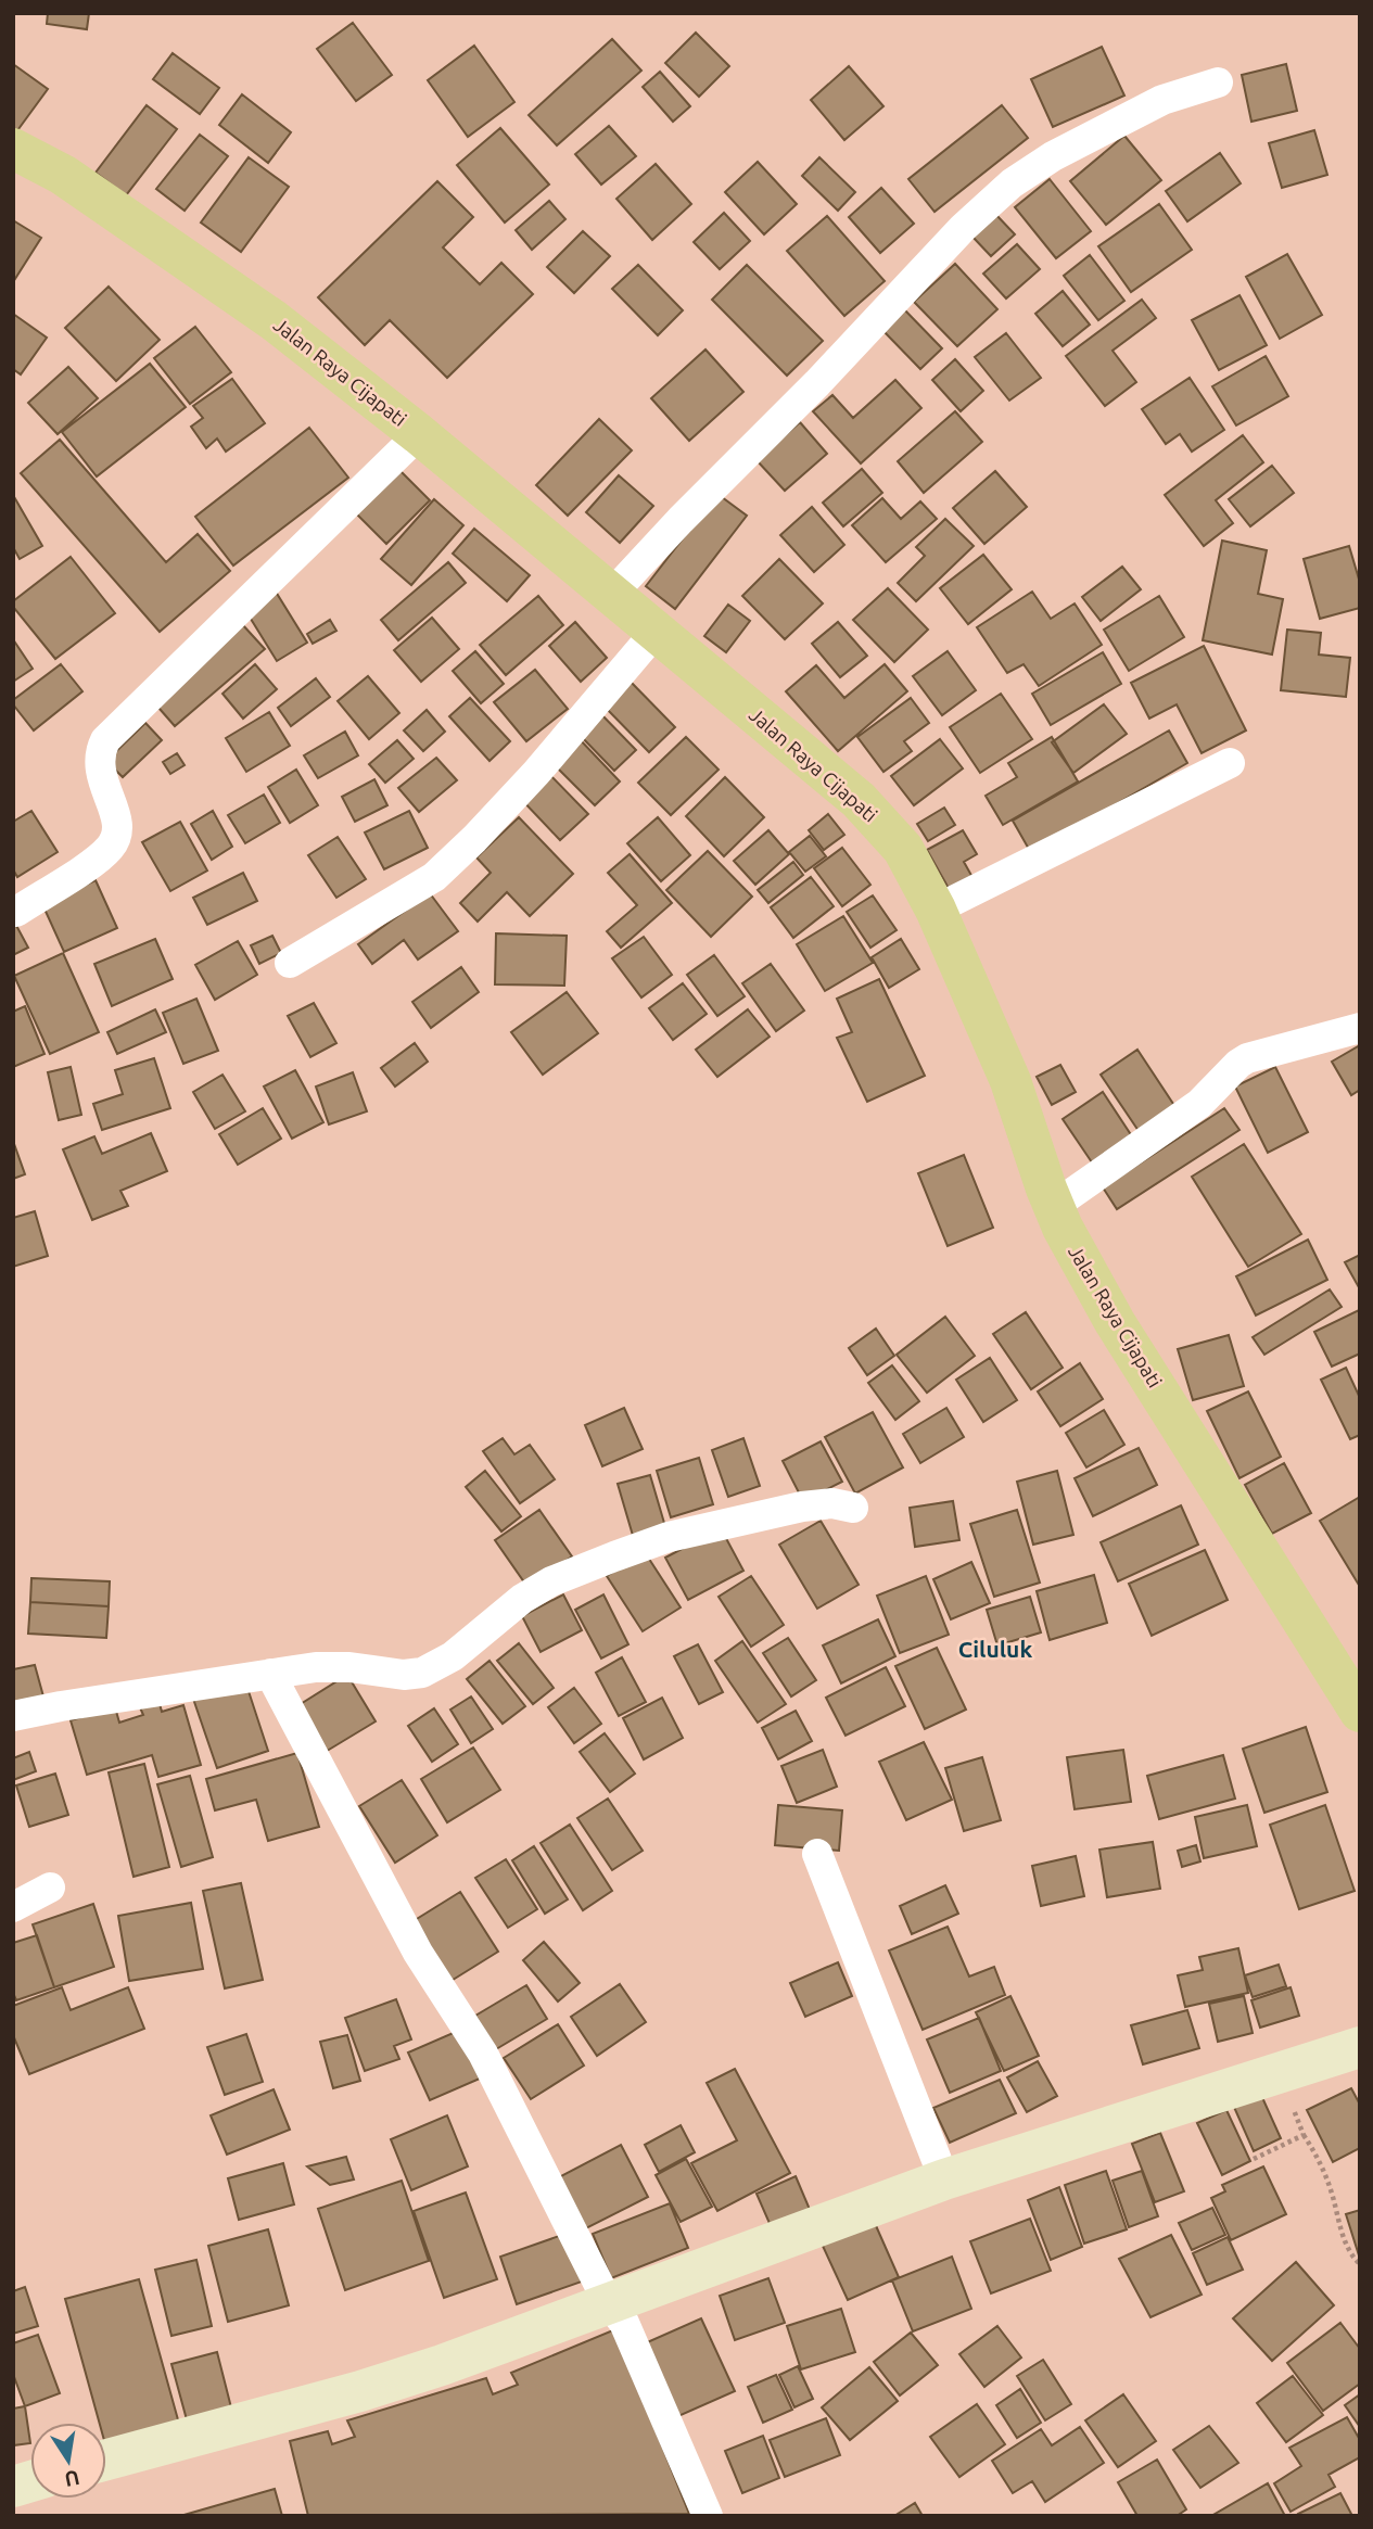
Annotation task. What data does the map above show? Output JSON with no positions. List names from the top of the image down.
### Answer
{
  "streets": {
    "main road": ["Jalan Raya Cijapati"]
  },
  "districts": ["Ciluluk"],
  "north": "bottom"
}
